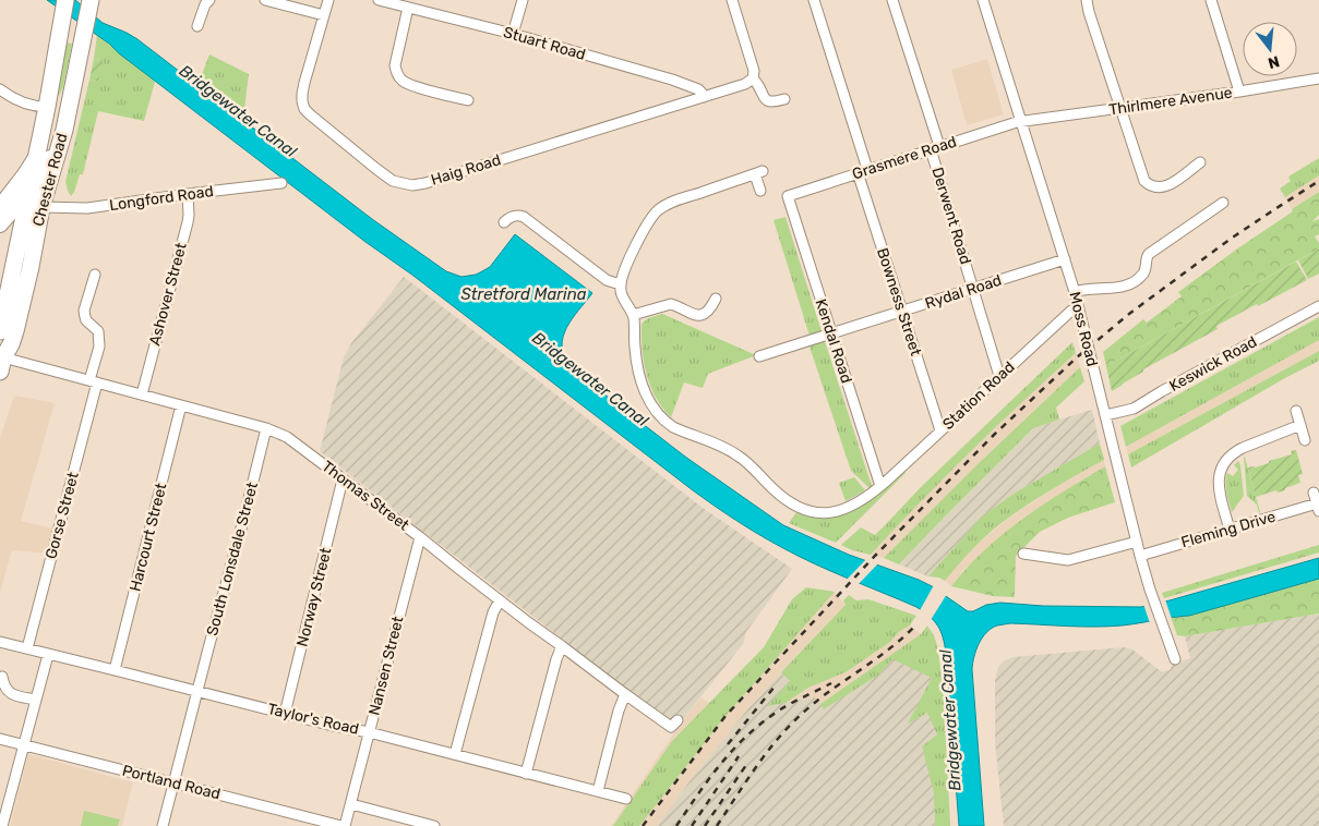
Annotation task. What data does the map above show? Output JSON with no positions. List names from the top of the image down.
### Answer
{
  "streets": {
    "highway": ["Chester Road"],
    "street": [
      "Stuart Road",
      "Thirlmere Avenue",
      "Grasmere Road",
      "Haig Road",
      "Longford Road",
      "Derwent Road",
      "Rydal Road",
      "Ashover Street",
      "Bowness Street",
      "Moss Road",
      "Kendal Road",
      "Keswick Road",
      "Station Road",
      "Thomas Street",
      "Gorse Street",
      "Fleming Drive",
      "Harcourt Street",
      "South Lonsdale Street",
      "Norway Street",
      "Nansen Street",
      "Taylor's Road",
      "Portland Road"
    ]
  },
  "crossings": [
    ["Stuart Road", "Haig Road"],
    ["Thirlmere Avenue", "Grasmere Road"],
    ["Thirlmere Avenue", "Moss Road"],
    ["Grasmere Road", "Derwent Road"],
    ["Grasmere Road", "Bowness Street"],
    ["Grasmere Road", "Moss Road"],
    ["Grasmere Road", "Kendal Road"],
    ["Chester Road", "Longford Road"],
    ["Chester Road", "Thomas Street"],
    ["Longford Road", "Ashover Street"],
    ["Derwent Road", "Rydal Road"],
    ["Derwent Road", "Station Road"],
    ["Rydal Road", "Bowness Street"],
    ["Rydal Road", "Moss Road"],
    ["Rydal Road", "Kendal Road"],
    ["Ashover Street", "Thomas Street"],
    ["Bowness Street", "Station Road"],
    ["Moss Road", "Keswick Road"],
    ["Moss Road", "Station Road"],
    ["Moss Road", "Fleming Drive"],
    ["Kendal Road", "Station Road"],
    ["Thomas Street", "Gorse Street"],
    ["Thomas Street", "Harcourt Street"],
    ["Thomas Street", "South Lonsdale Street"],
    ["Thomas Street", "Norway Street"],
    ["Thomas Street", "Nansen Street"],
    ["Gorse Street", "Taylor's Road"],
    ["Harcourt Street", "Taylor's Road"],
    ["South Lonsdale Street", "Taylor's Road"],
    ["South Lonsdale Street", "Portland Road"],
    ["Norway Street", "Taylor's Road"],
    ["Nansen Street", "Taylor's Road"],
    ["Nansen Street", "Portland Road"]
  ],
  "water": ["Bridgewater Canal", "Stretford Marina"],
  "north": "bottom"
}
